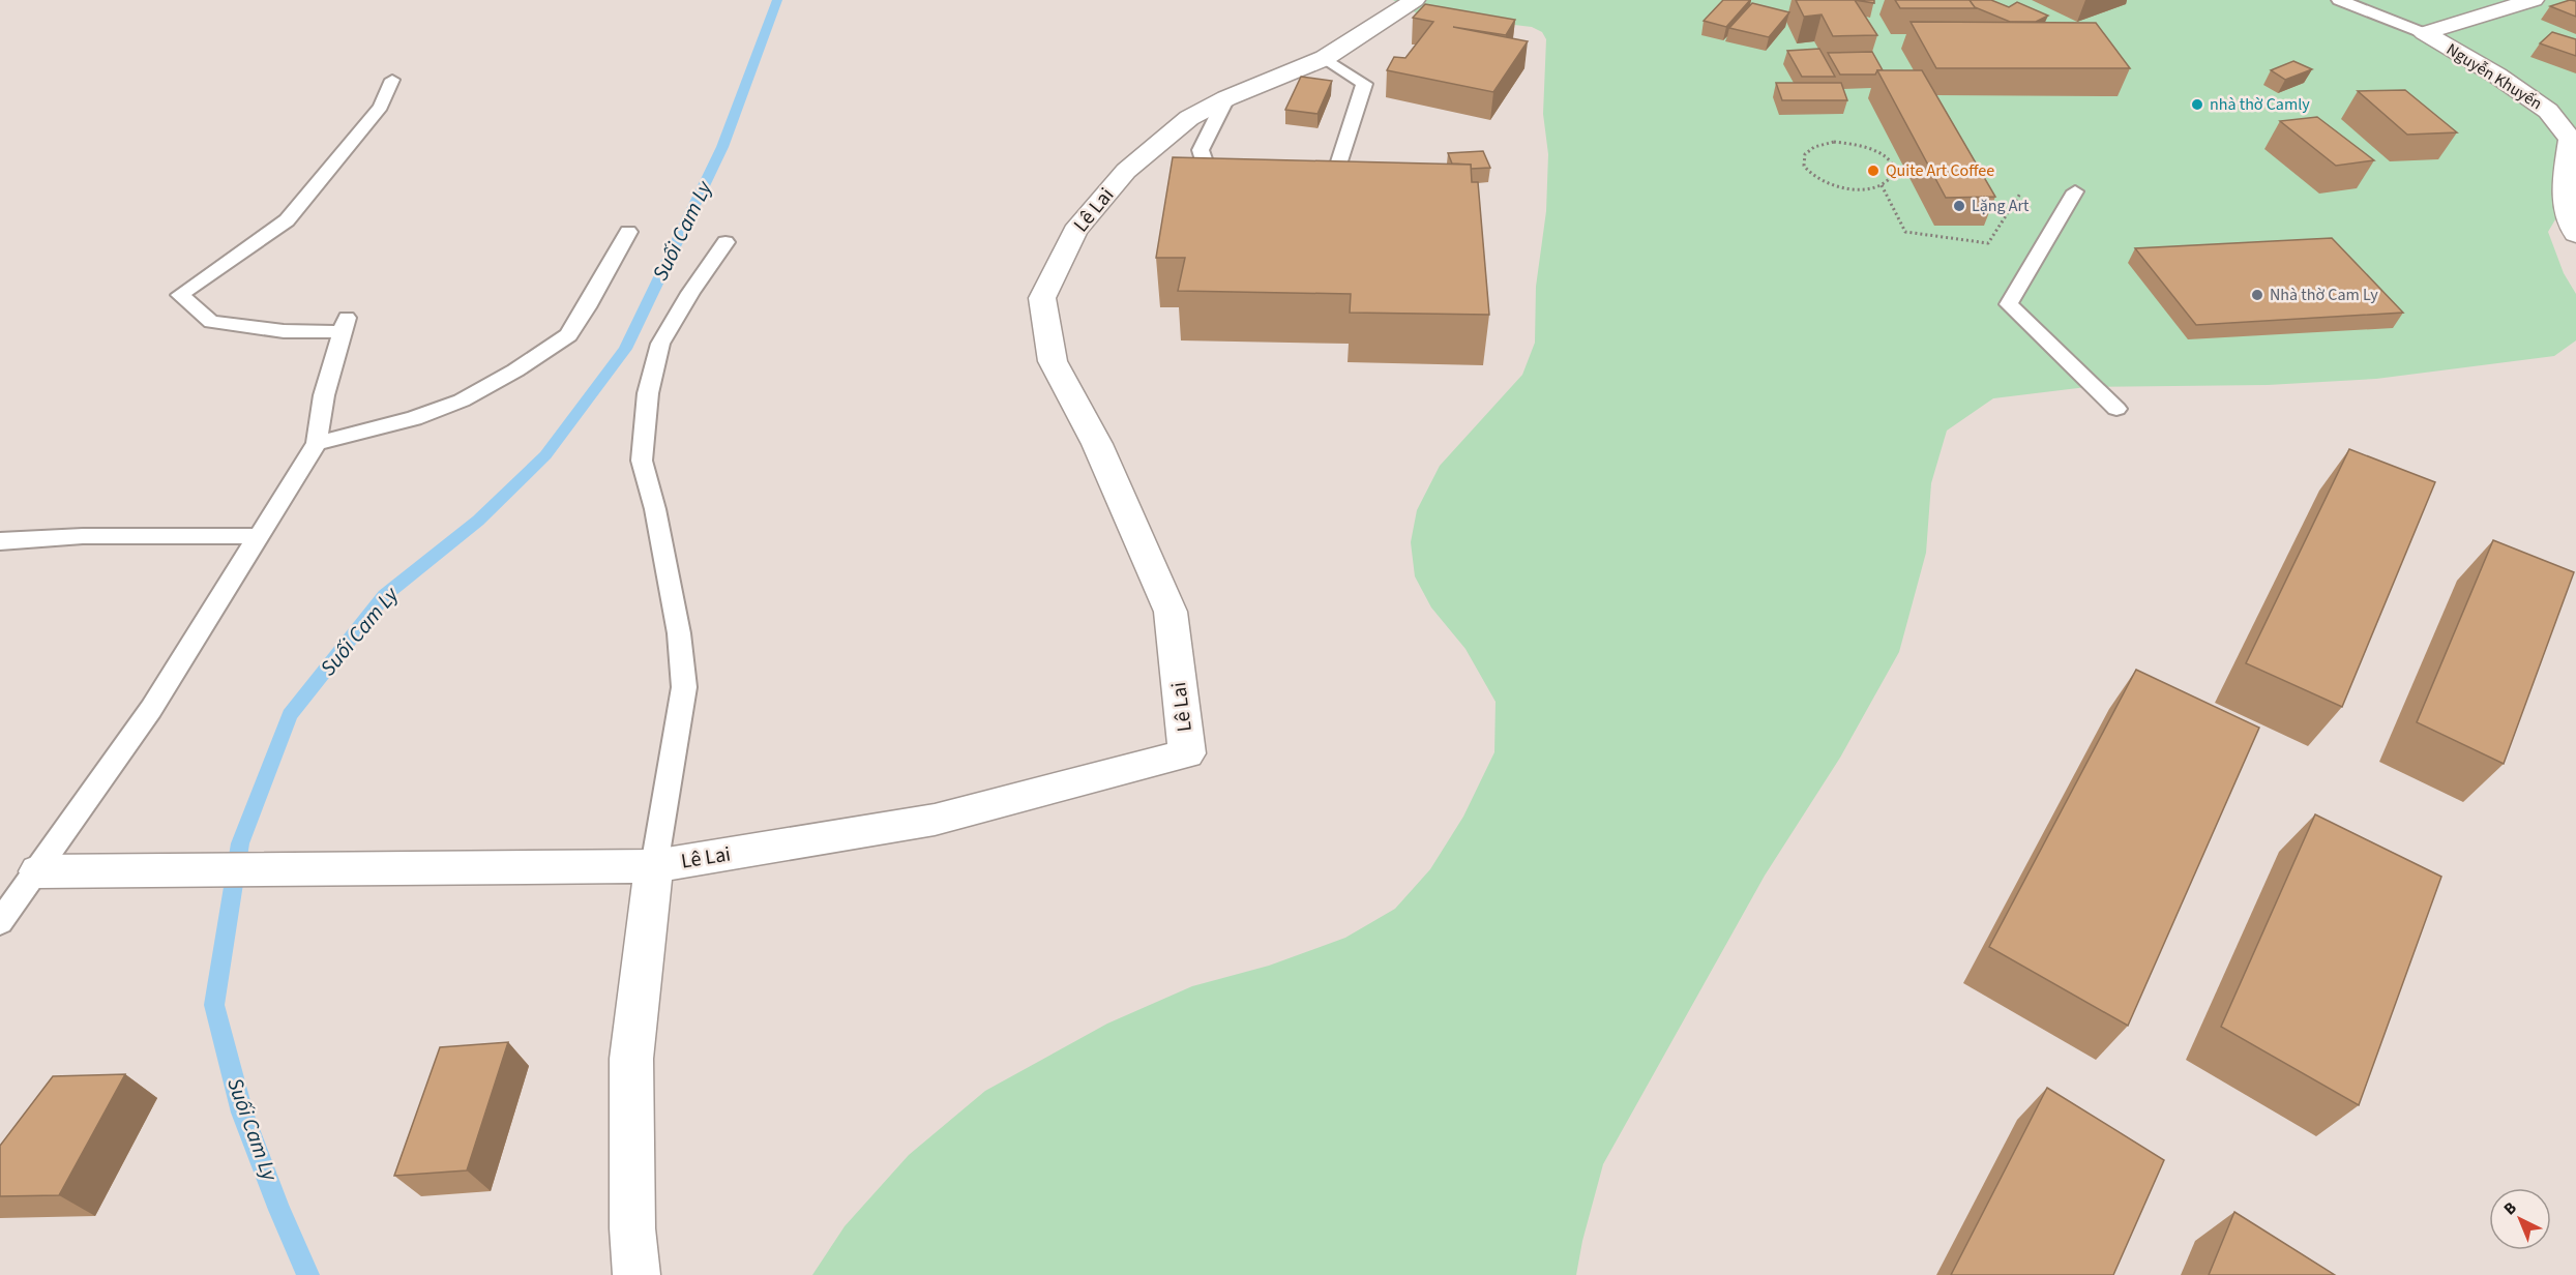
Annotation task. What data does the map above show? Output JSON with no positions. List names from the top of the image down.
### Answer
{
  "streets": {
    "street": ["Nguyễn Khuyến", "Lê Lai"]
  },
  "water": ["Suối Cam Ly"],
  "places": [
    "nhà thờ Camly",
    "Quite Art Coffee",
    "Lặng Art",
    "Nhà thờ Cam Ly"
  ],
  "north": "top left"
}
